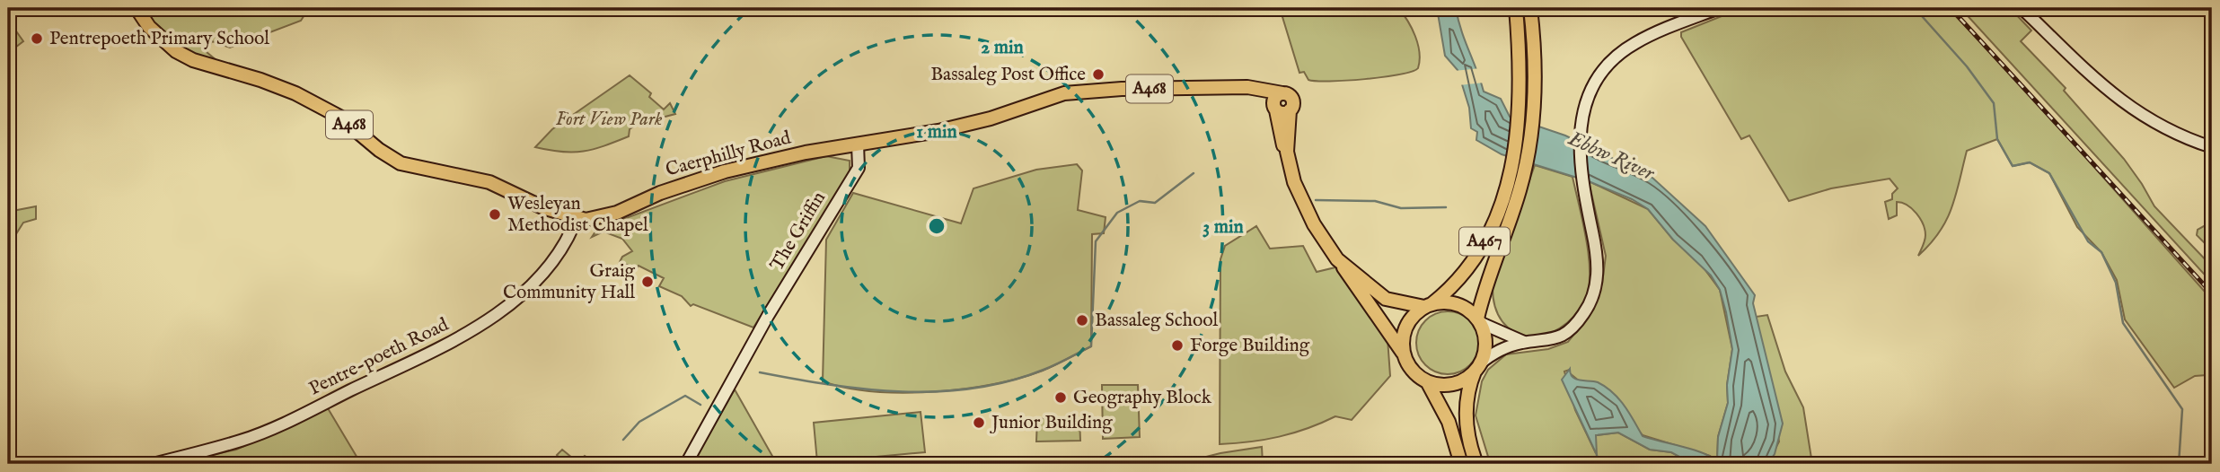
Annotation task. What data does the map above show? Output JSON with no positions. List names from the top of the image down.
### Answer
{
  "streets": {
    "main road": ["A468", "Caerphilly Road", "A467"],
    "street": ["The Griffin", "Pentre-poeth Road"]
  },
  "crossings": [
    ["Caerphilly Road", "The Griffin"],
    ["Caerphilly Road", "Pentre-poeth Road"]
  ],
  "water": ["Ebbw River"],
  "parks": ["Fort View Park"],
  "places": [
    "Pentrepoeth Primary School",
    "Bassaleg Post Office",
    "Wesleyan Methodist Chapel",
    "Graig Community Hall",
    "Bassaleg School",
    "Forge Building",
    "Geography Block",
    "Junior Building"
  ],
  "rings": ["2 min", "1 min", "3 min"]
}
